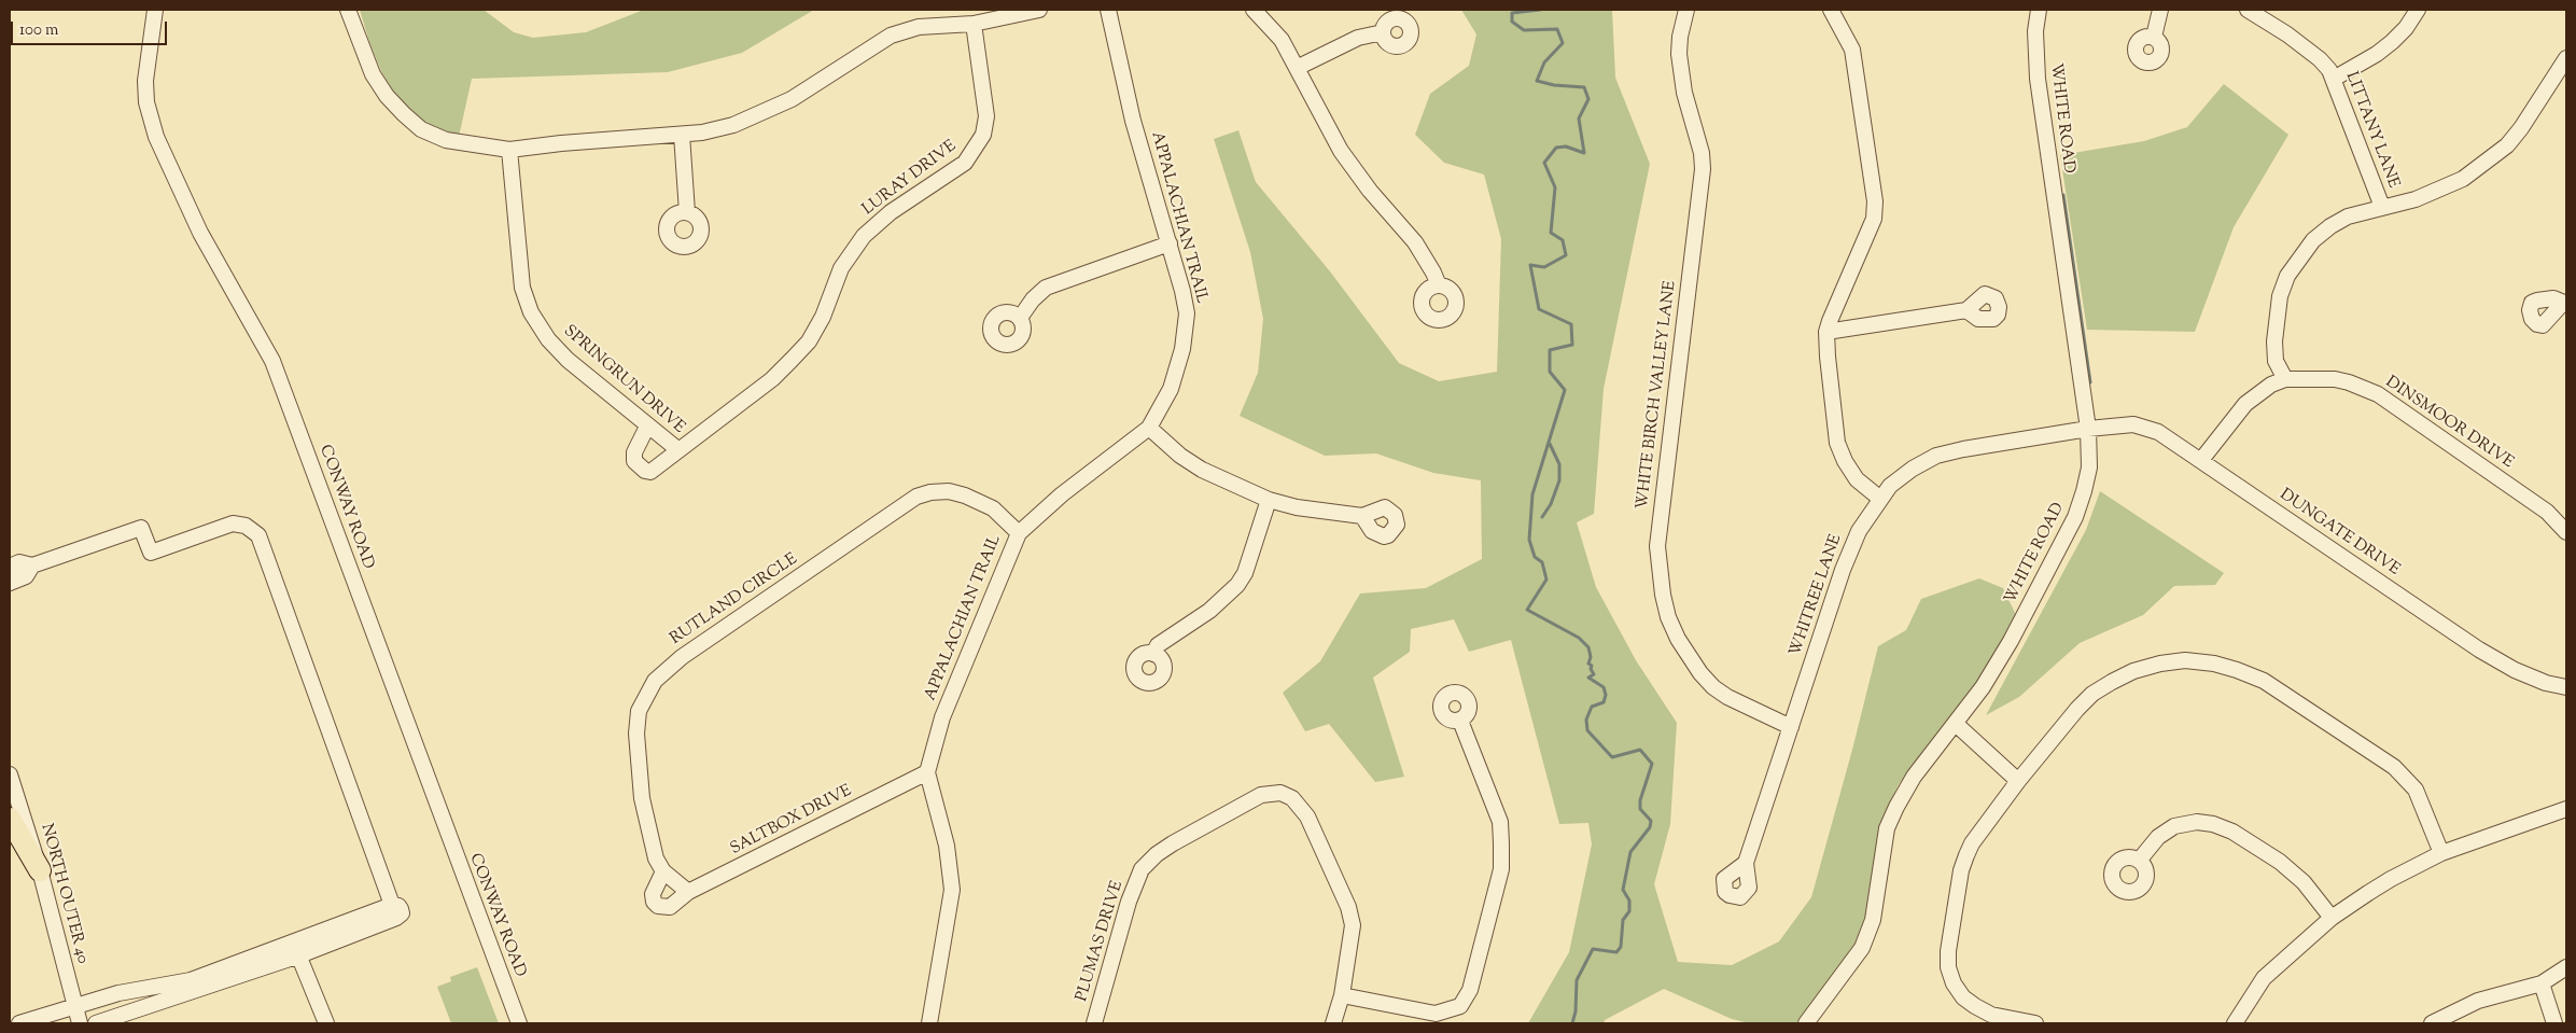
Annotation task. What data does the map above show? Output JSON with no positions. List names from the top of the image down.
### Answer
{
  "streets": {
    "street": [
      "WHITE ROAD",
      "LITTANY LANE",
      "LURAY DRIVE",
      "APPALACHIAN TRAIL",
      "SPRINGRUN DRIVE",
      "WHITE BIRCH VALLEY LANE",
      "DINSMOOR DRIVE",
      "CONWAY ROAD",
      "DUNGATE DRIVE",
      "WHITREE LANE",
      "RUTLAND CIRCLE",
      "SALTBOX DRIVE",
      "NORTH OUTER 40",
      "PLUMAS DRIVE"
    ]
  },
  "crossings": [
    ["WHITE ROAD", "DUNGATE DRIVE"],
    ["WHITE ROAD", "WHITREE LANE"],
    ["LURAY DRIVE", "SPRINGRUN DRIVE"],
    ["APPALACHIAN TRAIL", "RUTLAND CIRCLE"],
    ["APPALACHIAN TRAIL", "SALTBOX DRIVE"],
    ["WHITE BIRCH VALLEY LANE", "WHITREE LANE"],
    ["DINSMOOR DRIVE", "DUNGATE DRIVE"],
    ["DUNGATE DRIVE", "WHITREE LANE"],
    ["RUTLAND CIRCLE", "SALTBOX DRIVE"]
  ],
  "scale_bar": "100 m"
}
